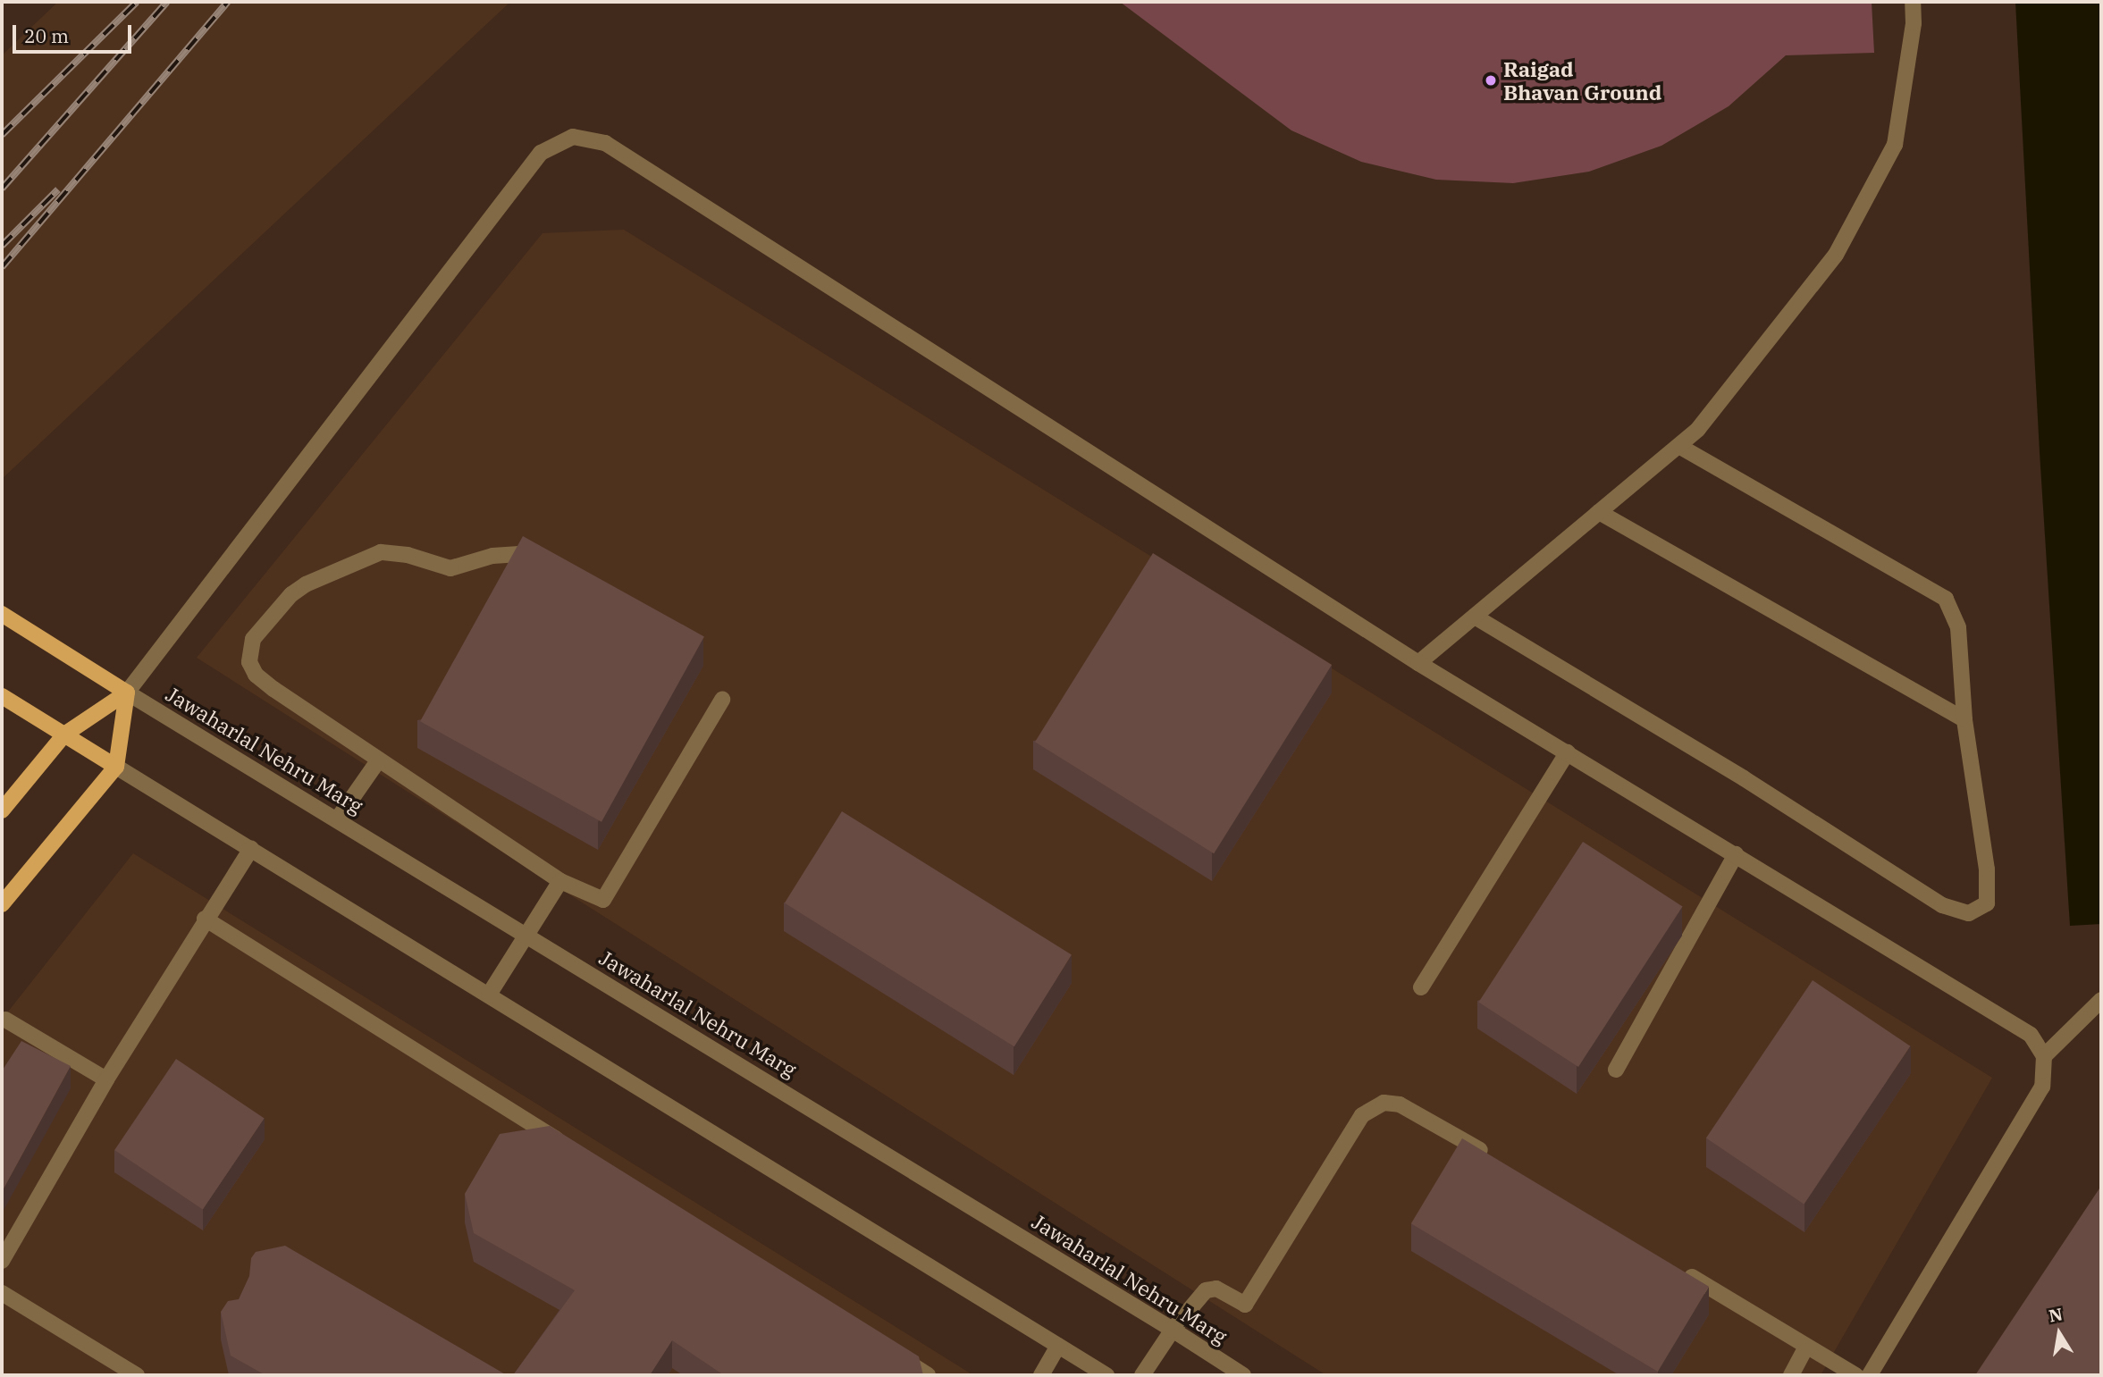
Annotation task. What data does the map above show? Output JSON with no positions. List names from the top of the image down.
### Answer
{
  "streets": {
    "street": ["Jawaharlal Nehru Marg"]
  },
  "places": ["Raigad Bhavan Ground"],
  "scale_bar": "20 m",
  "north": "top"
}
